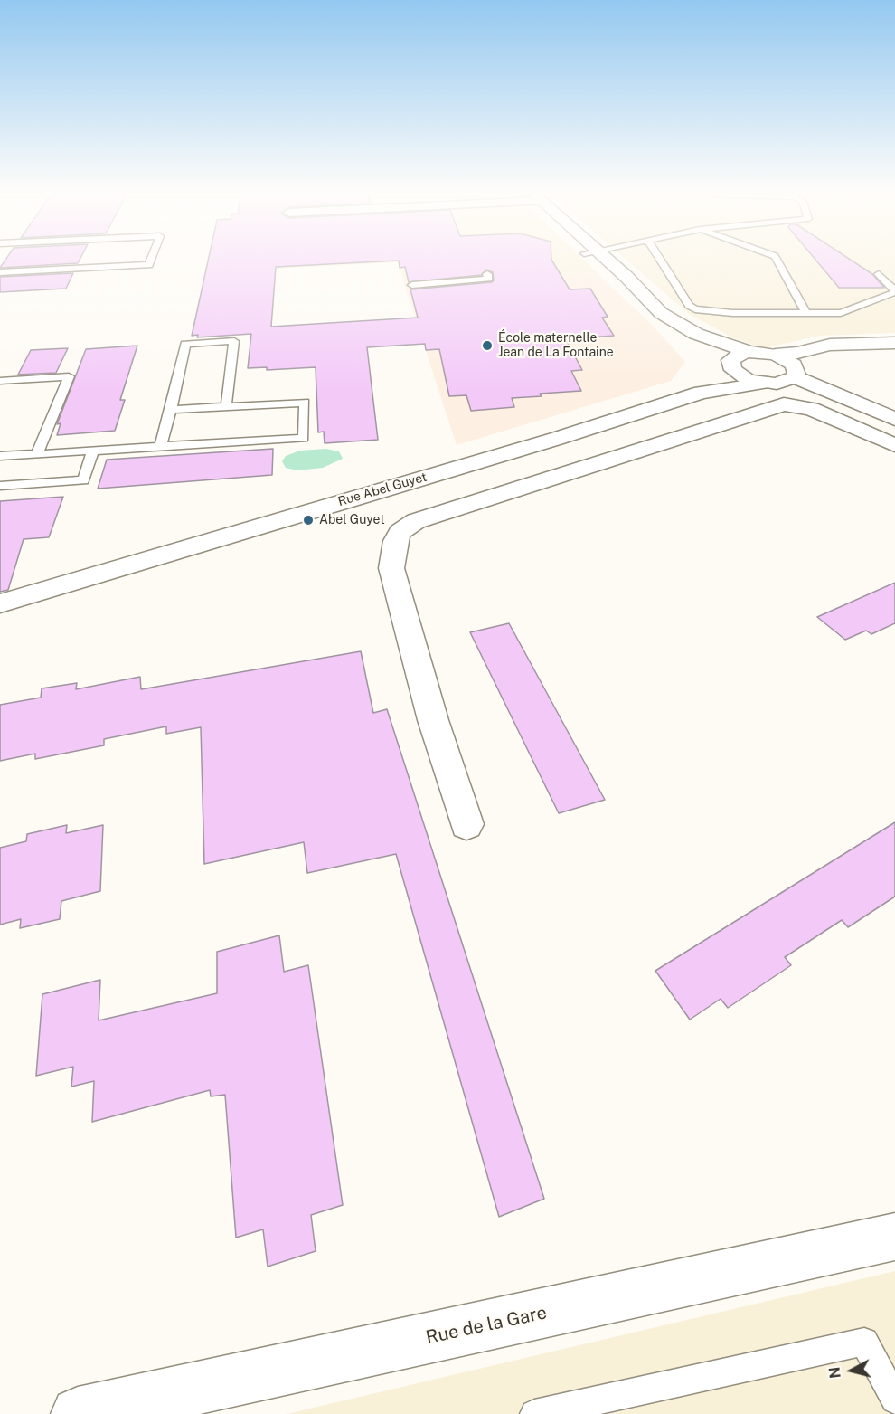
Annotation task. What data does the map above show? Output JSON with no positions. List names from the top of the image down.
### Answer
{
  "streets": {
    "street": ["Rue Abel Guyet", "Rue de la Gare"]
  },
  "places": ["École maternelle Jean de La Fontaine", "Abel Guyet"],
  "north": "left"
}
